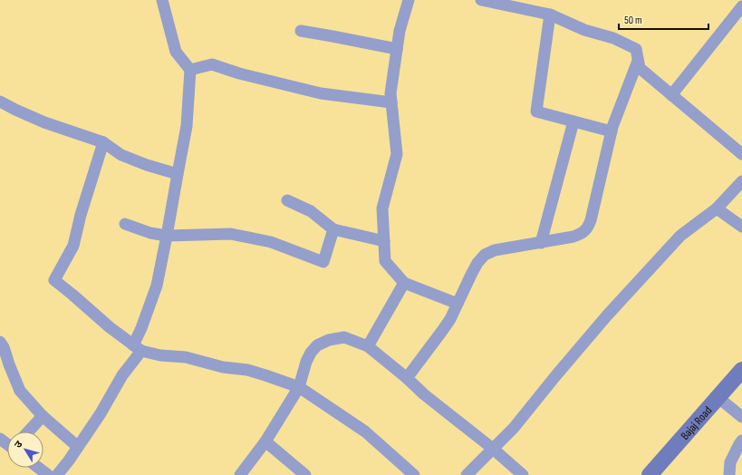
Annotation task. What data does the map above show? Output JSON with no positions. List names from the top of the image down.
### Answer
{
  "streets": {
    "street": ["Bajaj Road"]
  },
  "scale_bar": "50 m",
  "north": "top left"
}
